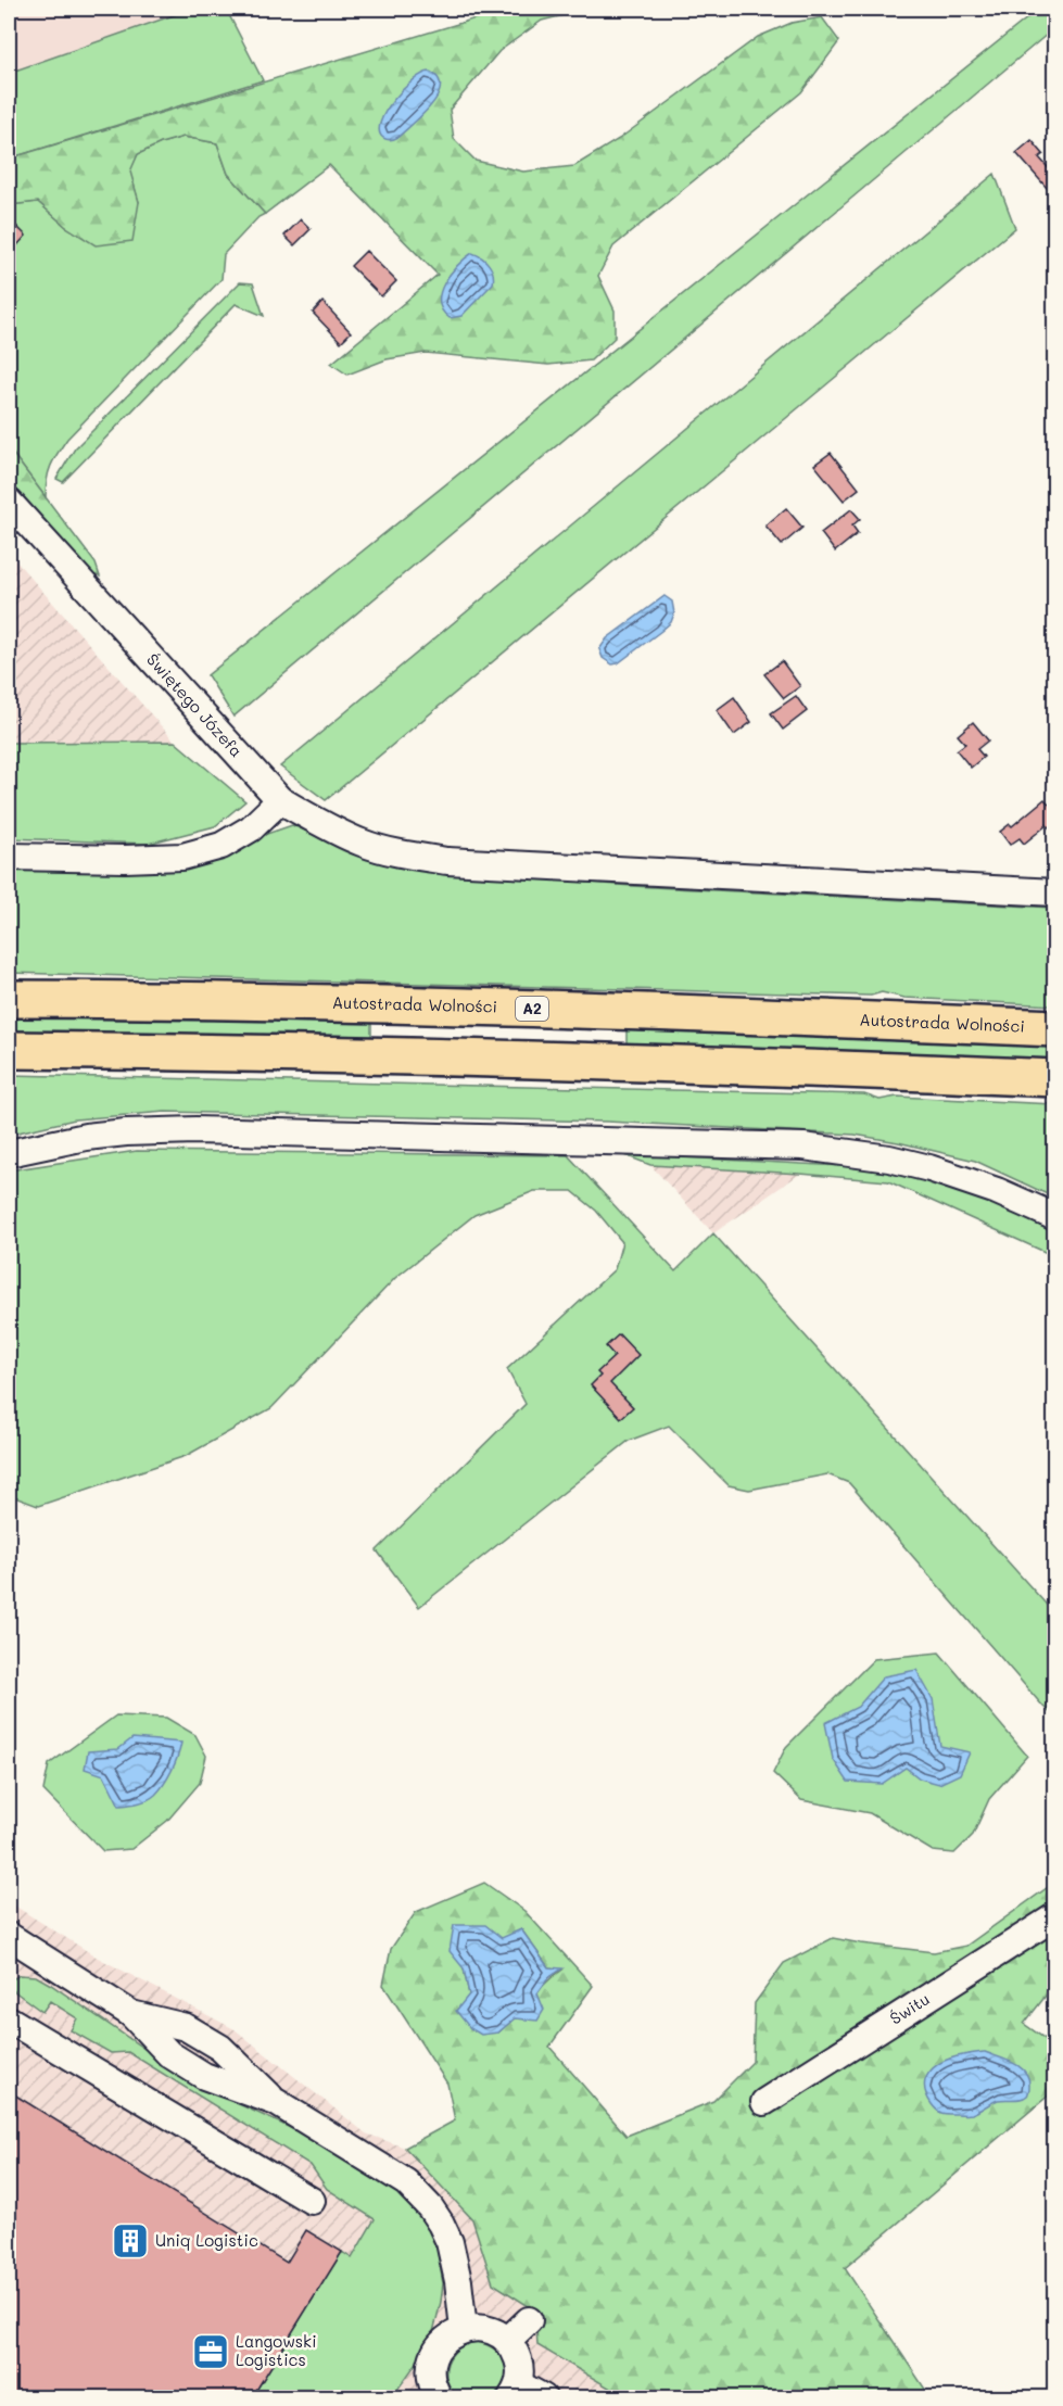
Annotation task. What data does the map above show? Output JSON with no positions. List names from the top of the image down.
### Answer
{
  "streets": {
    "highway": ["Autostrada Wolności", "A2"],
    "street": ["Świętego Józefa", "Świtu"]
  },
  "places": {
    "building": ["Uniq Logistic"],
    "office": ["Langowski Logistics"]
  }
}
